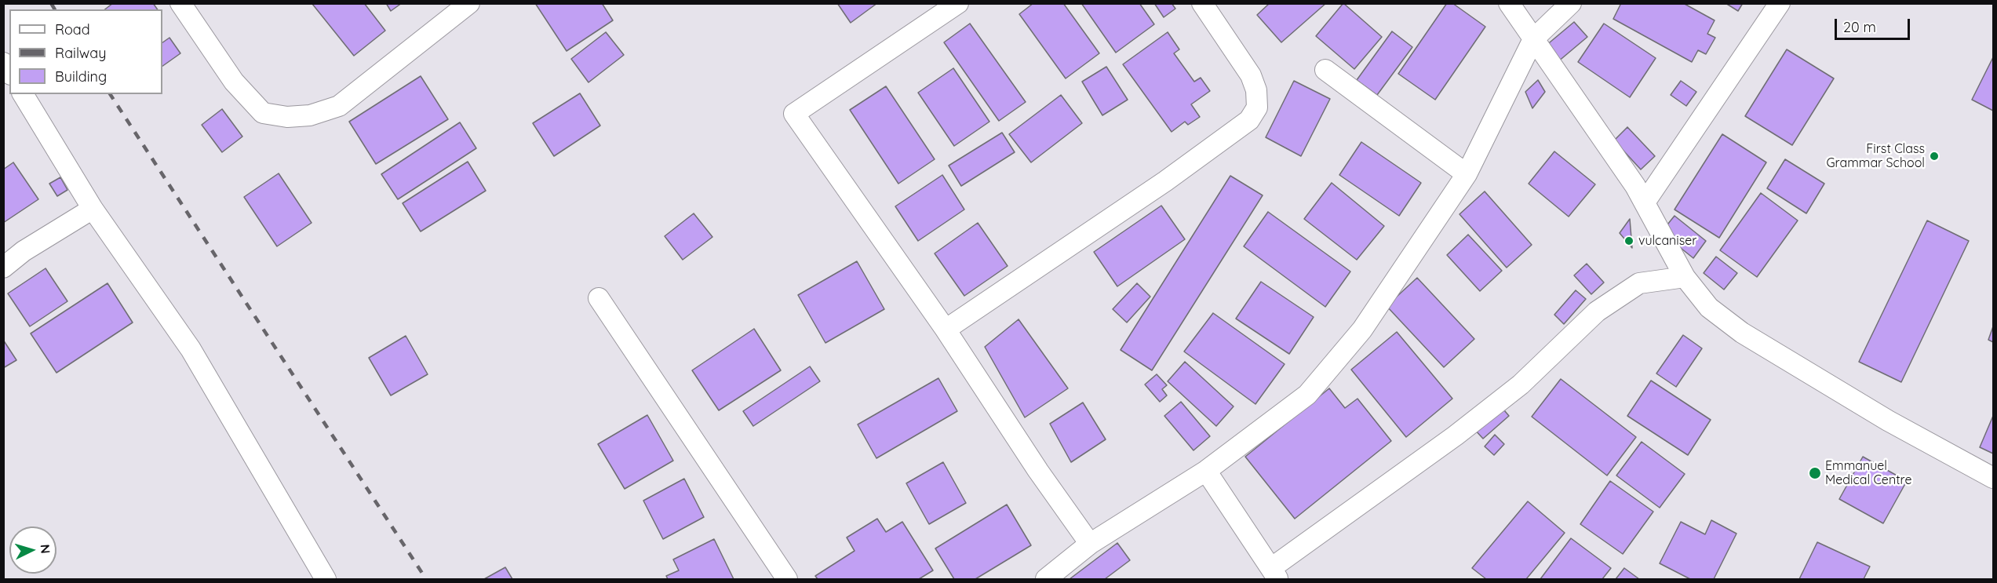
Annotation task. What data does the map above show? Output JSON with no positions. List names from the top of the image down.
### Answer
{
  "places": ["First Class Grammar School", "vulcaniser", "Emmanuel Medical Centre"],
  "legend": ["Road", "Railway", "Building"],
  "scale_bar": "20 m",
  "north": "right"
}
